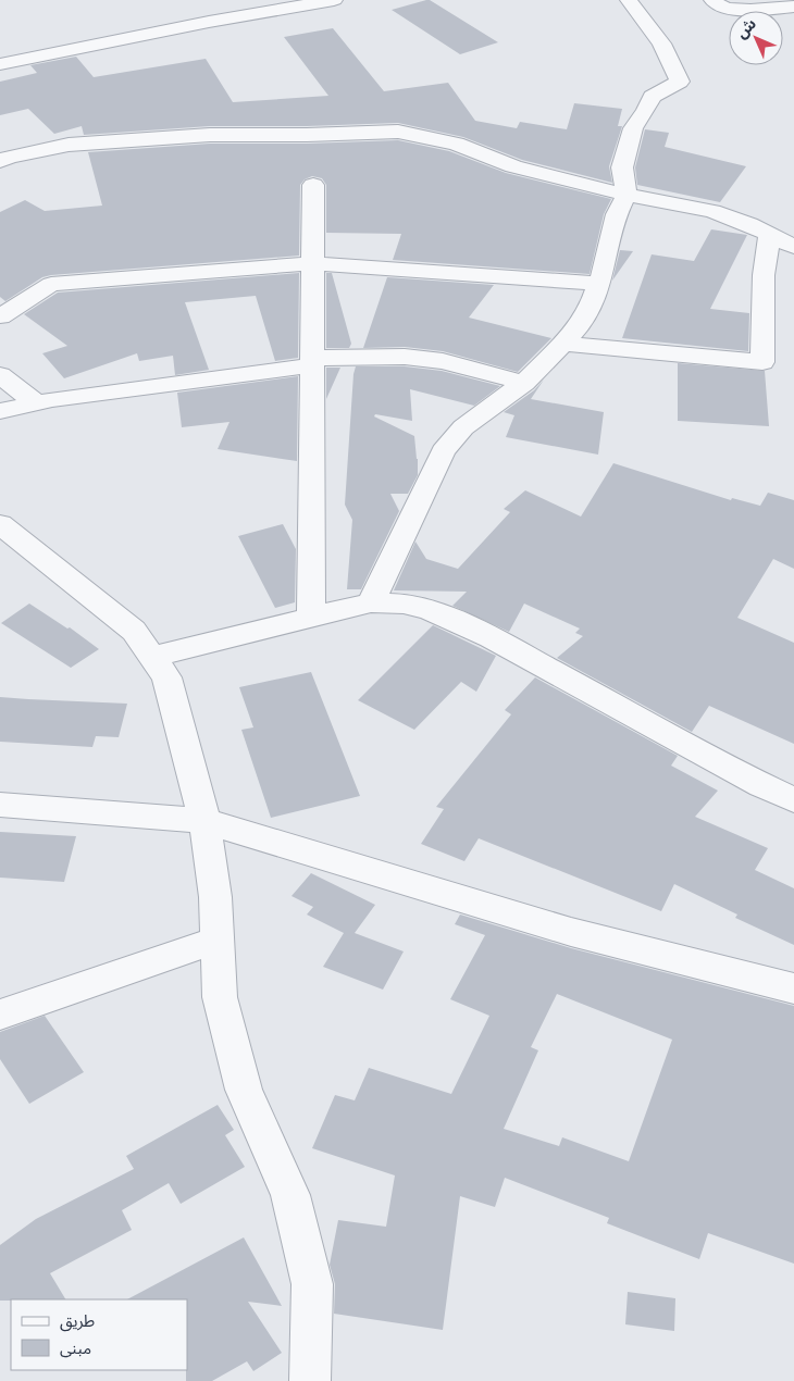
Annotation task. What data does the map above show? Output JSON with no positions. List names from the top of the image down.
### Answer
{
  "legend": ["طريق", "مبنى"],
  "north": "top left"
}
